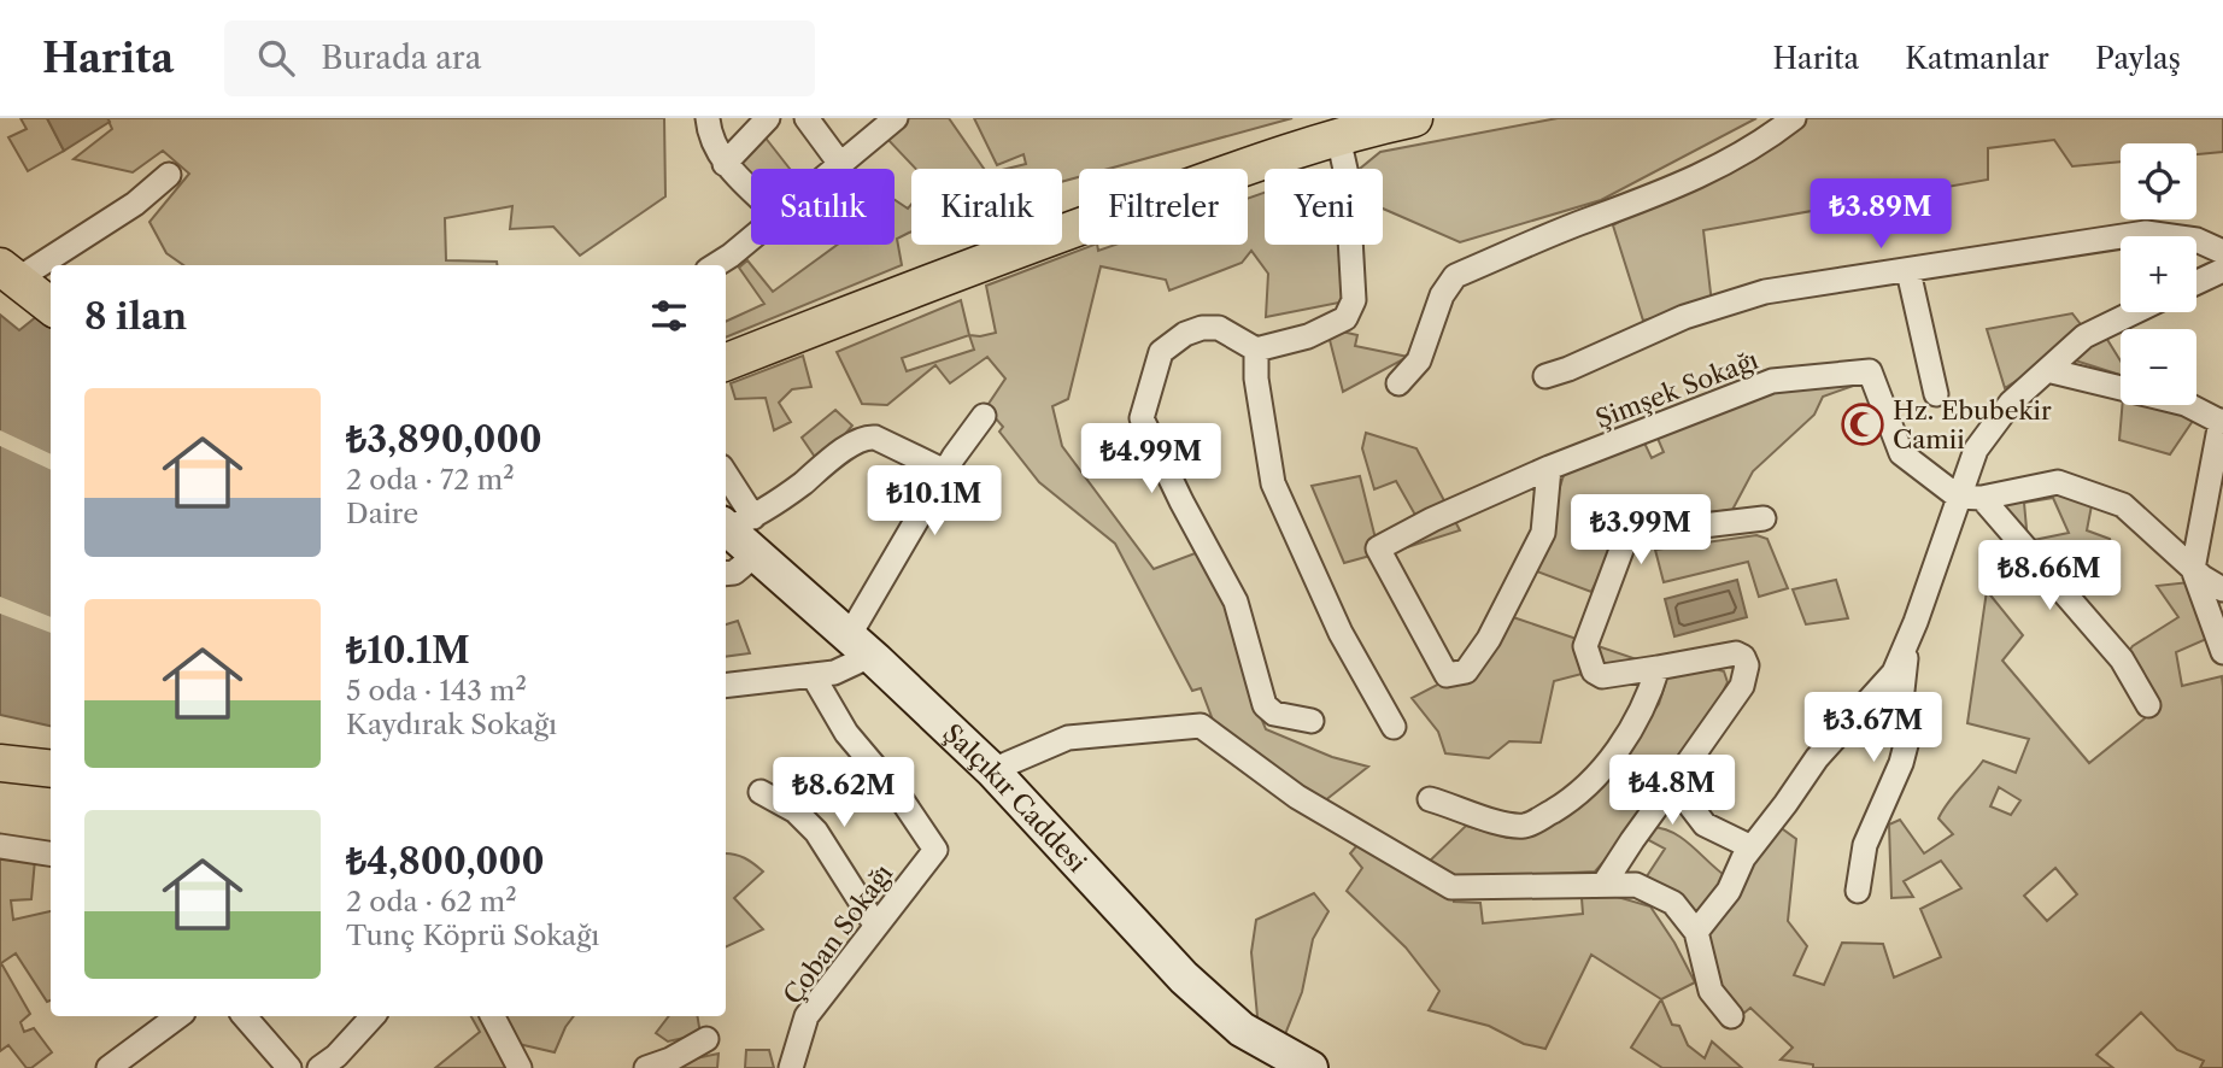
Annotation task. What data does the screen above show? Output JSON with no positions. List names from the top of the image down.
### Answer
{
  "streets": {
    "main road": ["Şalçıkır Caddesi"],
    "street": ["Şimşek Sokağı", "Çoban Sokağı"]
  },
  "places": {
    "mosque": ["Hz. Ebubekir Camii"]
  },
  "page": {
    "header": "Harita",
    "search": "Burada ara",
    "nav": ["Harita", "Katmanlar", "Paylaş"],
    "map_buttons": ["+", "−"],
    "chip": [
      "Satılık",
      "Kiralık",
      "Filtreler",
      "Yeni"
    ],
    "price": [
      "₺3.89M",
      "₺4.99M",
      "₺10.1M",
      "₺3.99M",
      "₺8.66M",
      "₺3.67M",
      "₺4.8M",
      "₺8.62M"
    ],
    "heading": "8 ilan",
    "list": [
      {
        "name": "₺3,890,000",
        "note": "2 oda · 72 m² · Daire"
      },
      {
        "name": "₺10.1M",
        "note": "5 oda · 143 m² · Kaydırak Sokağı"
      },
      {
        "name": "₺4,800,000",
        "note": "2 oda · 62 m² · Tunç Köprü Sokağı"
      }
    ]
  }
}
